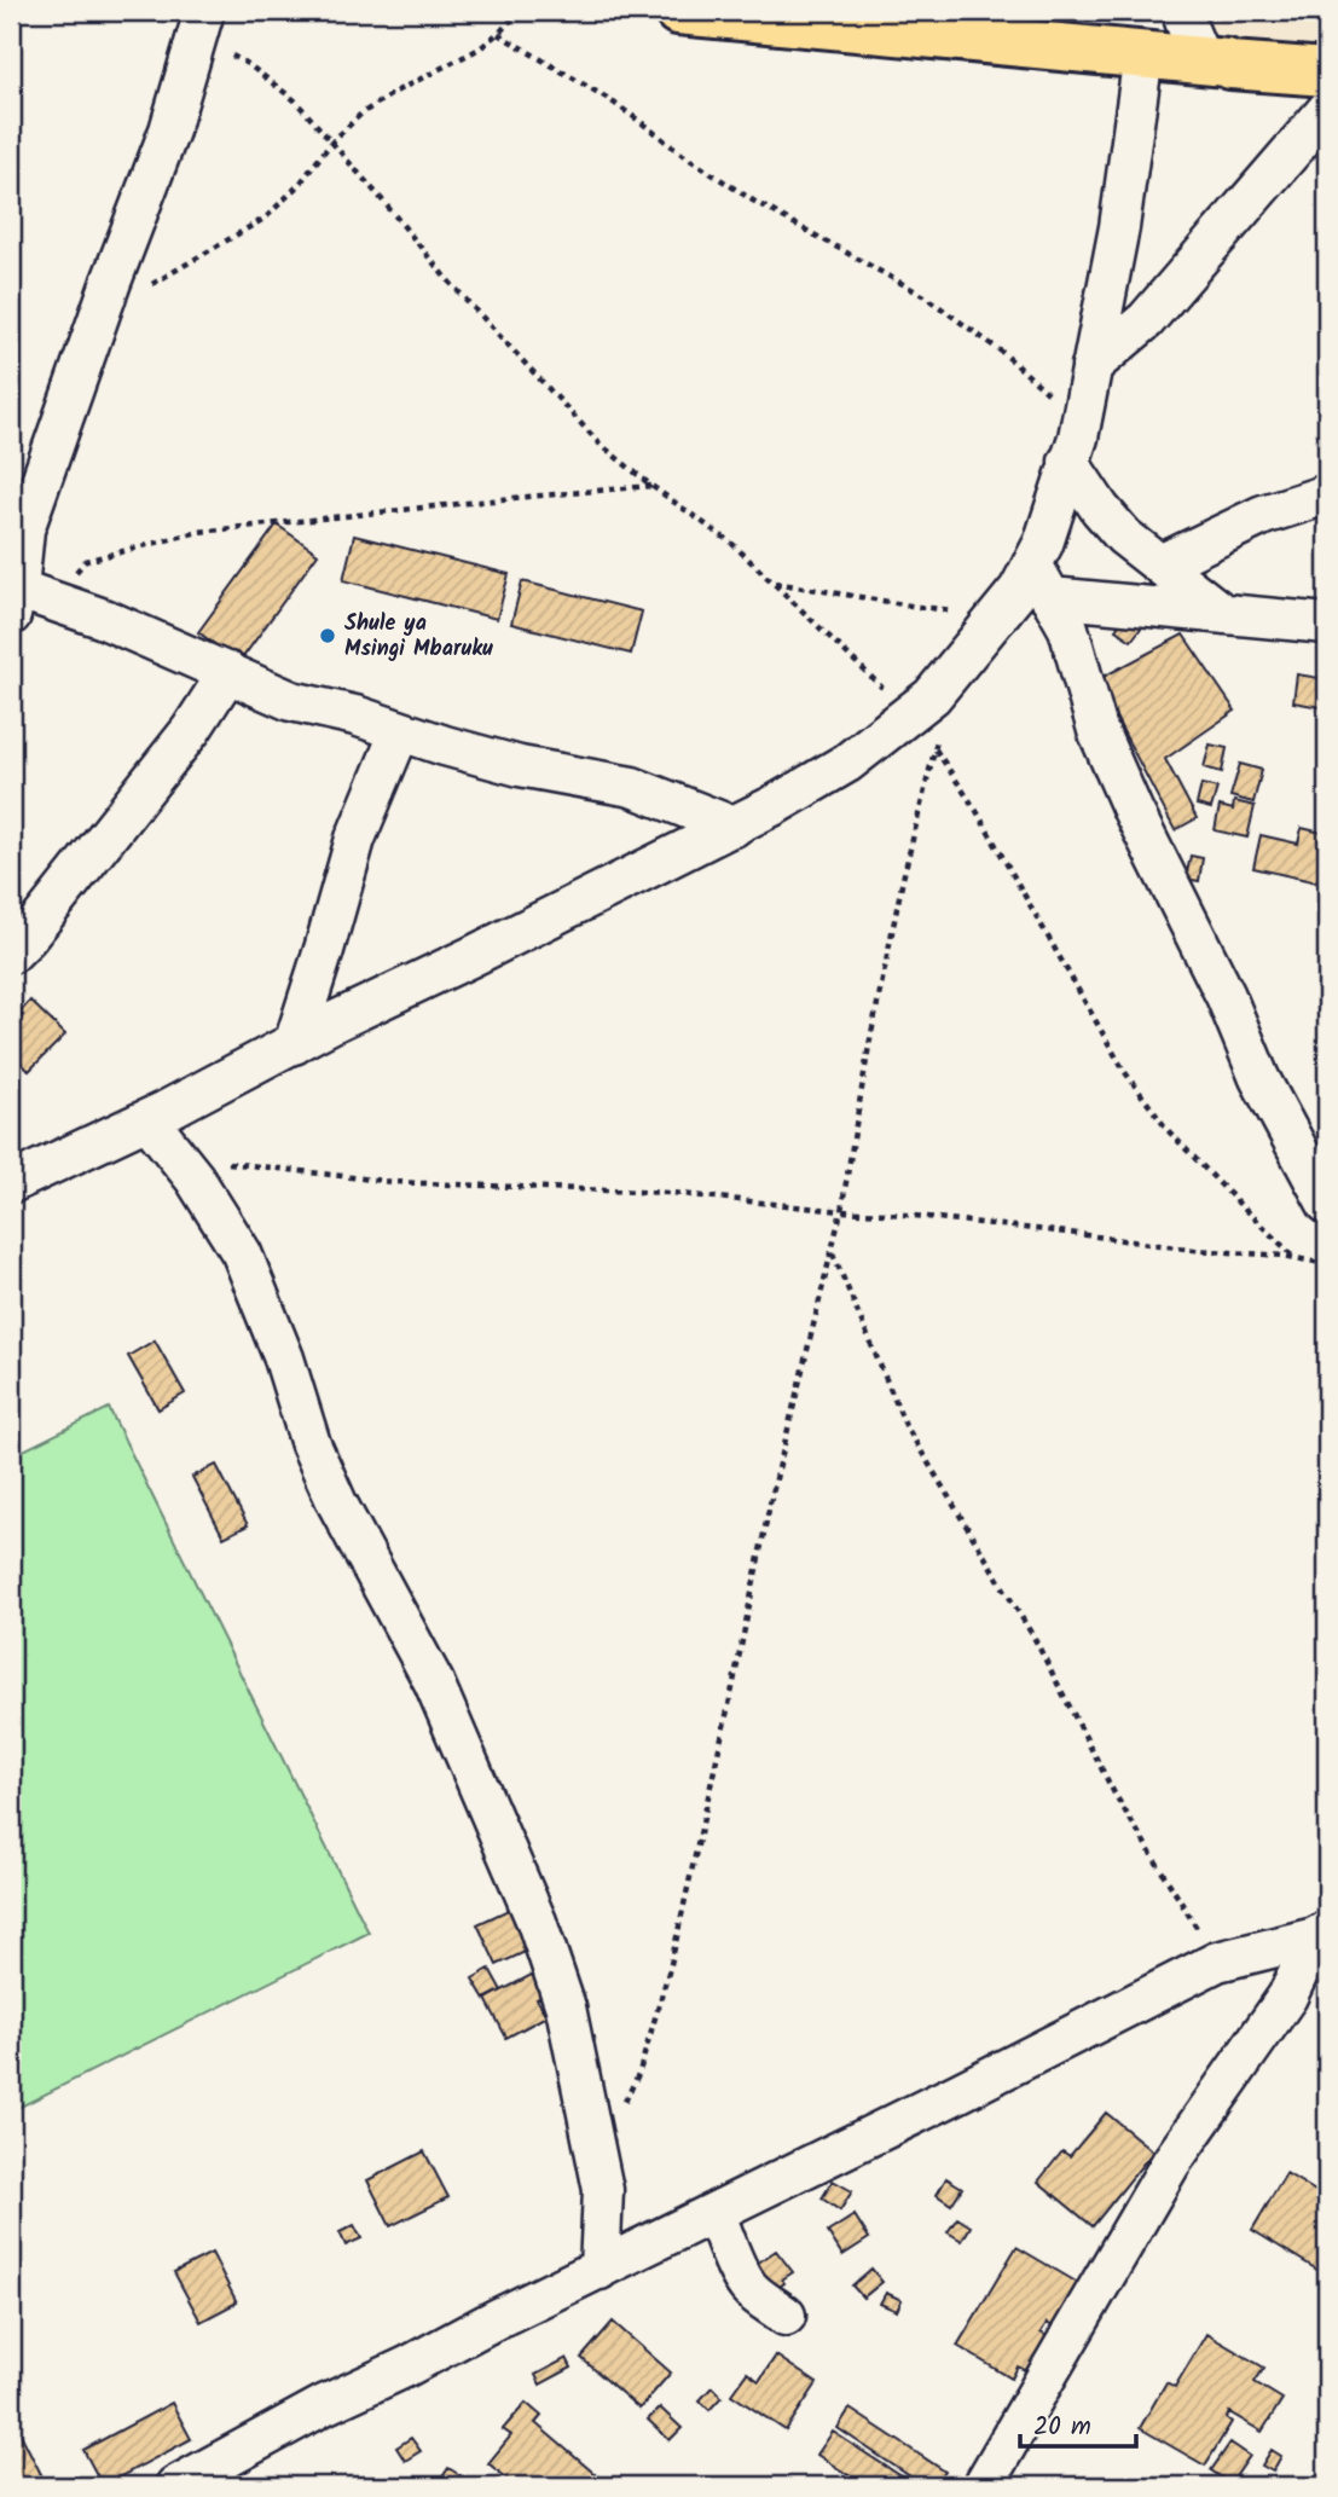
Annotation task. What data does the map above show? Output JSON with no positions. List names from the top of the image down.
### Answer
{
  "places": ["Shule ya Msingi Mbaruku"],
  "scale_bar": "20 m"
}
